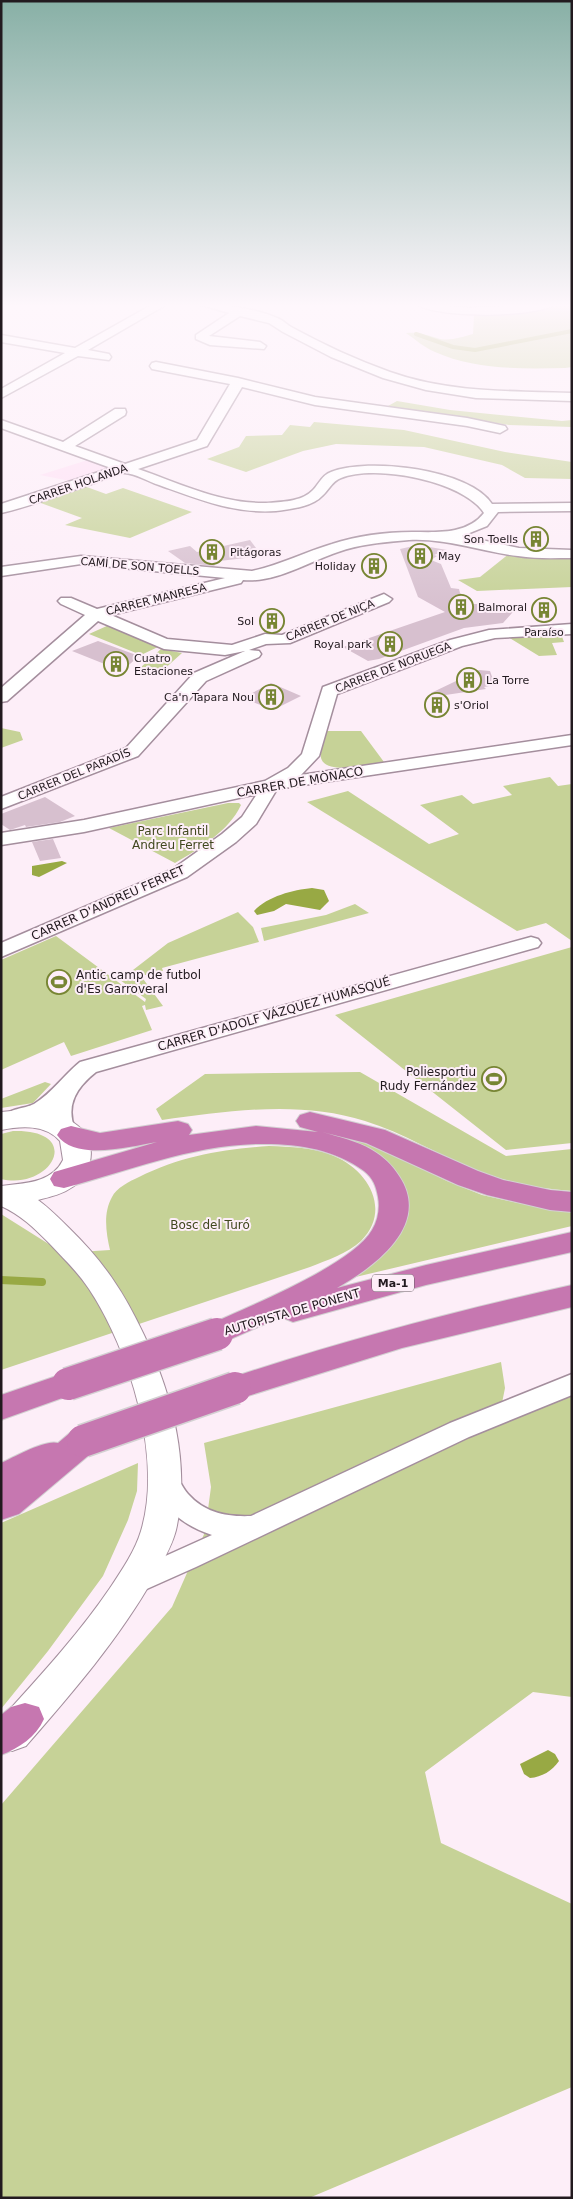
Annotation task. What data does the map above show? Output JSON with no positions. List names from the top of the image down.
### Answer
{
  "streets": {
    "highway": ["Ma-1", "AUTOPISTA DE PONENT"],
    "street": [
      "CARRER HOLANDA",
      "CAMÍ DE SON TOELLS",
      "CARRER MANRESA",
      "CARRER DE NIÇA",
      "CARRER DE NORUEGA",
      "CARRER DEL PARADÍS",
      "CARRER DE MÒNACO",
      "CARRER D'ANDREU FERRET",
      "CARRER D'ADOLF VÁZQUEZ HUMASQUÉ"
    ]
  },
  "crossings": [
    ["CAMÍ DE SON TOELLS", "CARRER MANRESA"],
    ["CARRER DE NIÇA", "CARRER DEL PARADÍS"],
    ["CARRER DE NORUEGA", "CARRER DE MÒNACO"],
    ["CARRER DE NORUEGA", "CARRER D'ANDREU FERRET"],
    ["CARRER DE MÒNACO", "CARRER D'ANDREU FERRET"],
    ["Ma-1", "AUTOPISTA DE PONENT"]
  ],
  "parks": ["Parc Infantil Andreu Ferret", "Bosc del Turó"],
  "places": {
    "building": [
      "Son Toells",
      "Pitágoras",
      "May",
      "Holiday",
      "Balmoral",
      "Paraíso",
      "Sol",
      "Royal park",
      "Cuatro Estaciones",
      "La Torre",
      "Ca'n Tapara Nou",
      "s'Oriol"
    ],
    "sports": ["Antic camp de futbol d'Es Garroveral", "Poliesportiu Rudy Fernández"]
  }
}
